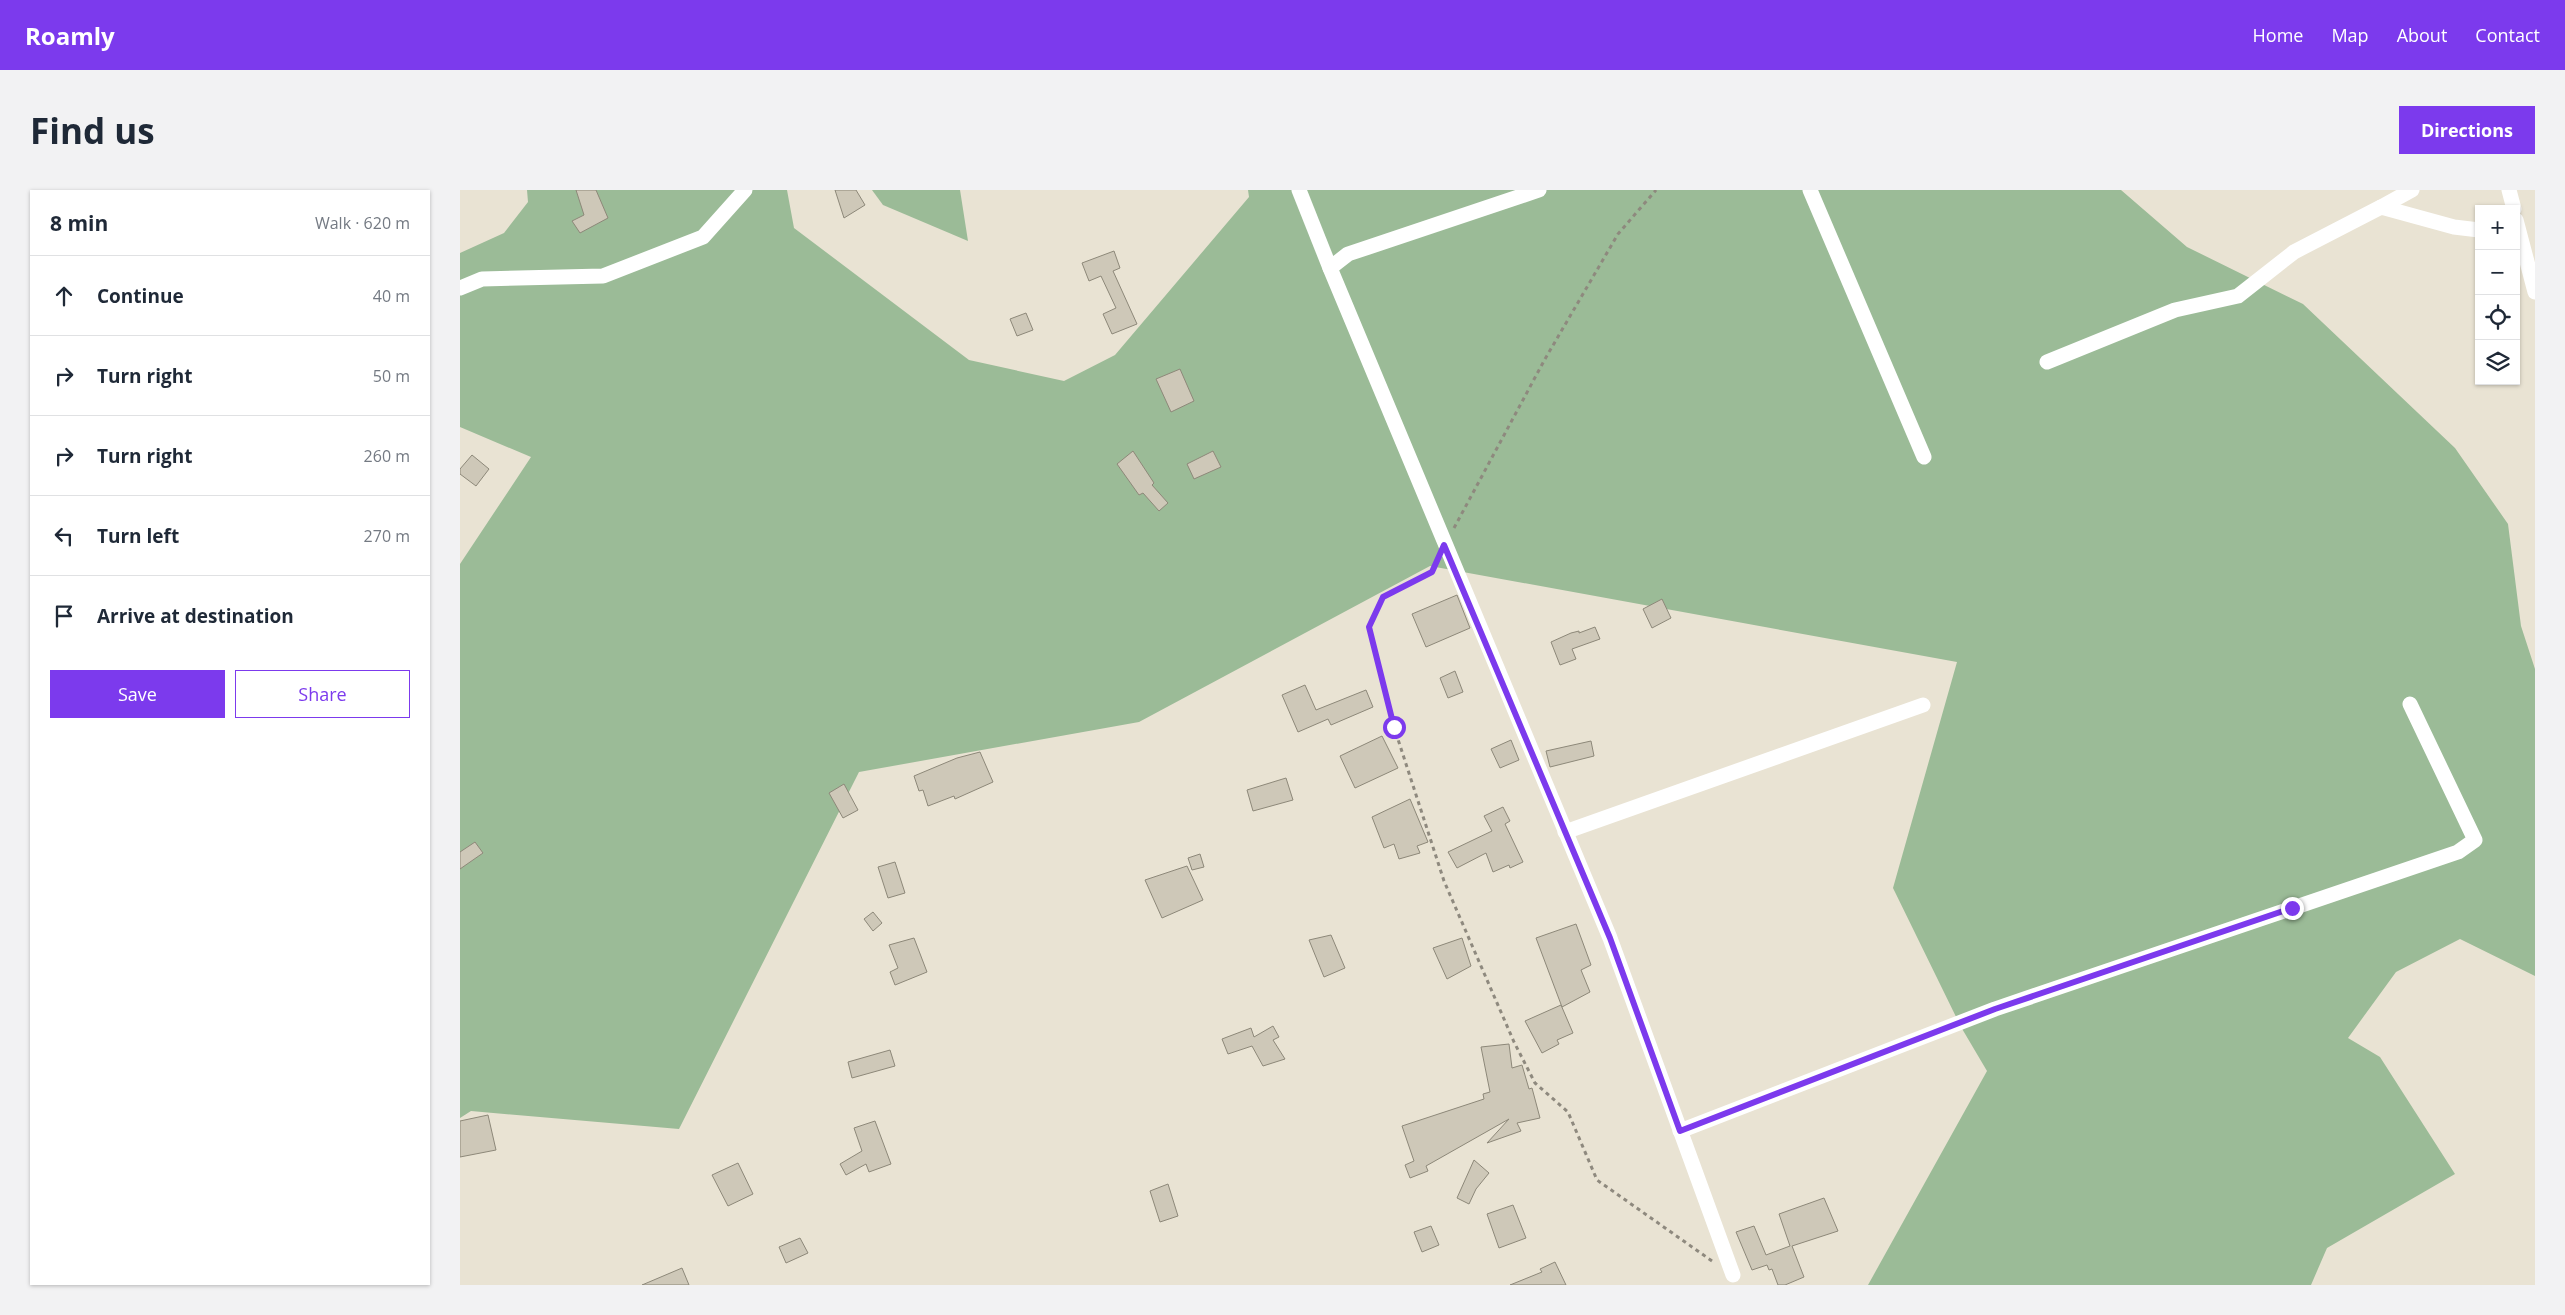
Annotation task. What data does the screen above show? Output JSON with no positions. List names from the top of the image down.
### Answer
{
  "page": {
    "header": "Roamly",
    "nav": [
      "Home",
      "Map",
      "About",
      "Contact"
    ],
    "buttons": [
      "Directions",
      ["Save", "Share"]
    ],
    "title": "Find us",
    "heading": ["8 min", "Walk · 620 m"],
    "map_buttons": ["+", "−"],
    "list": [
      ["Continue", "40 m"],
      ["Turn right", "50 m"],
      ["Turn right", "260 m"],
      ["Turn left", "270 m"],
      "Arrive at destination"
    ]
  }
}
